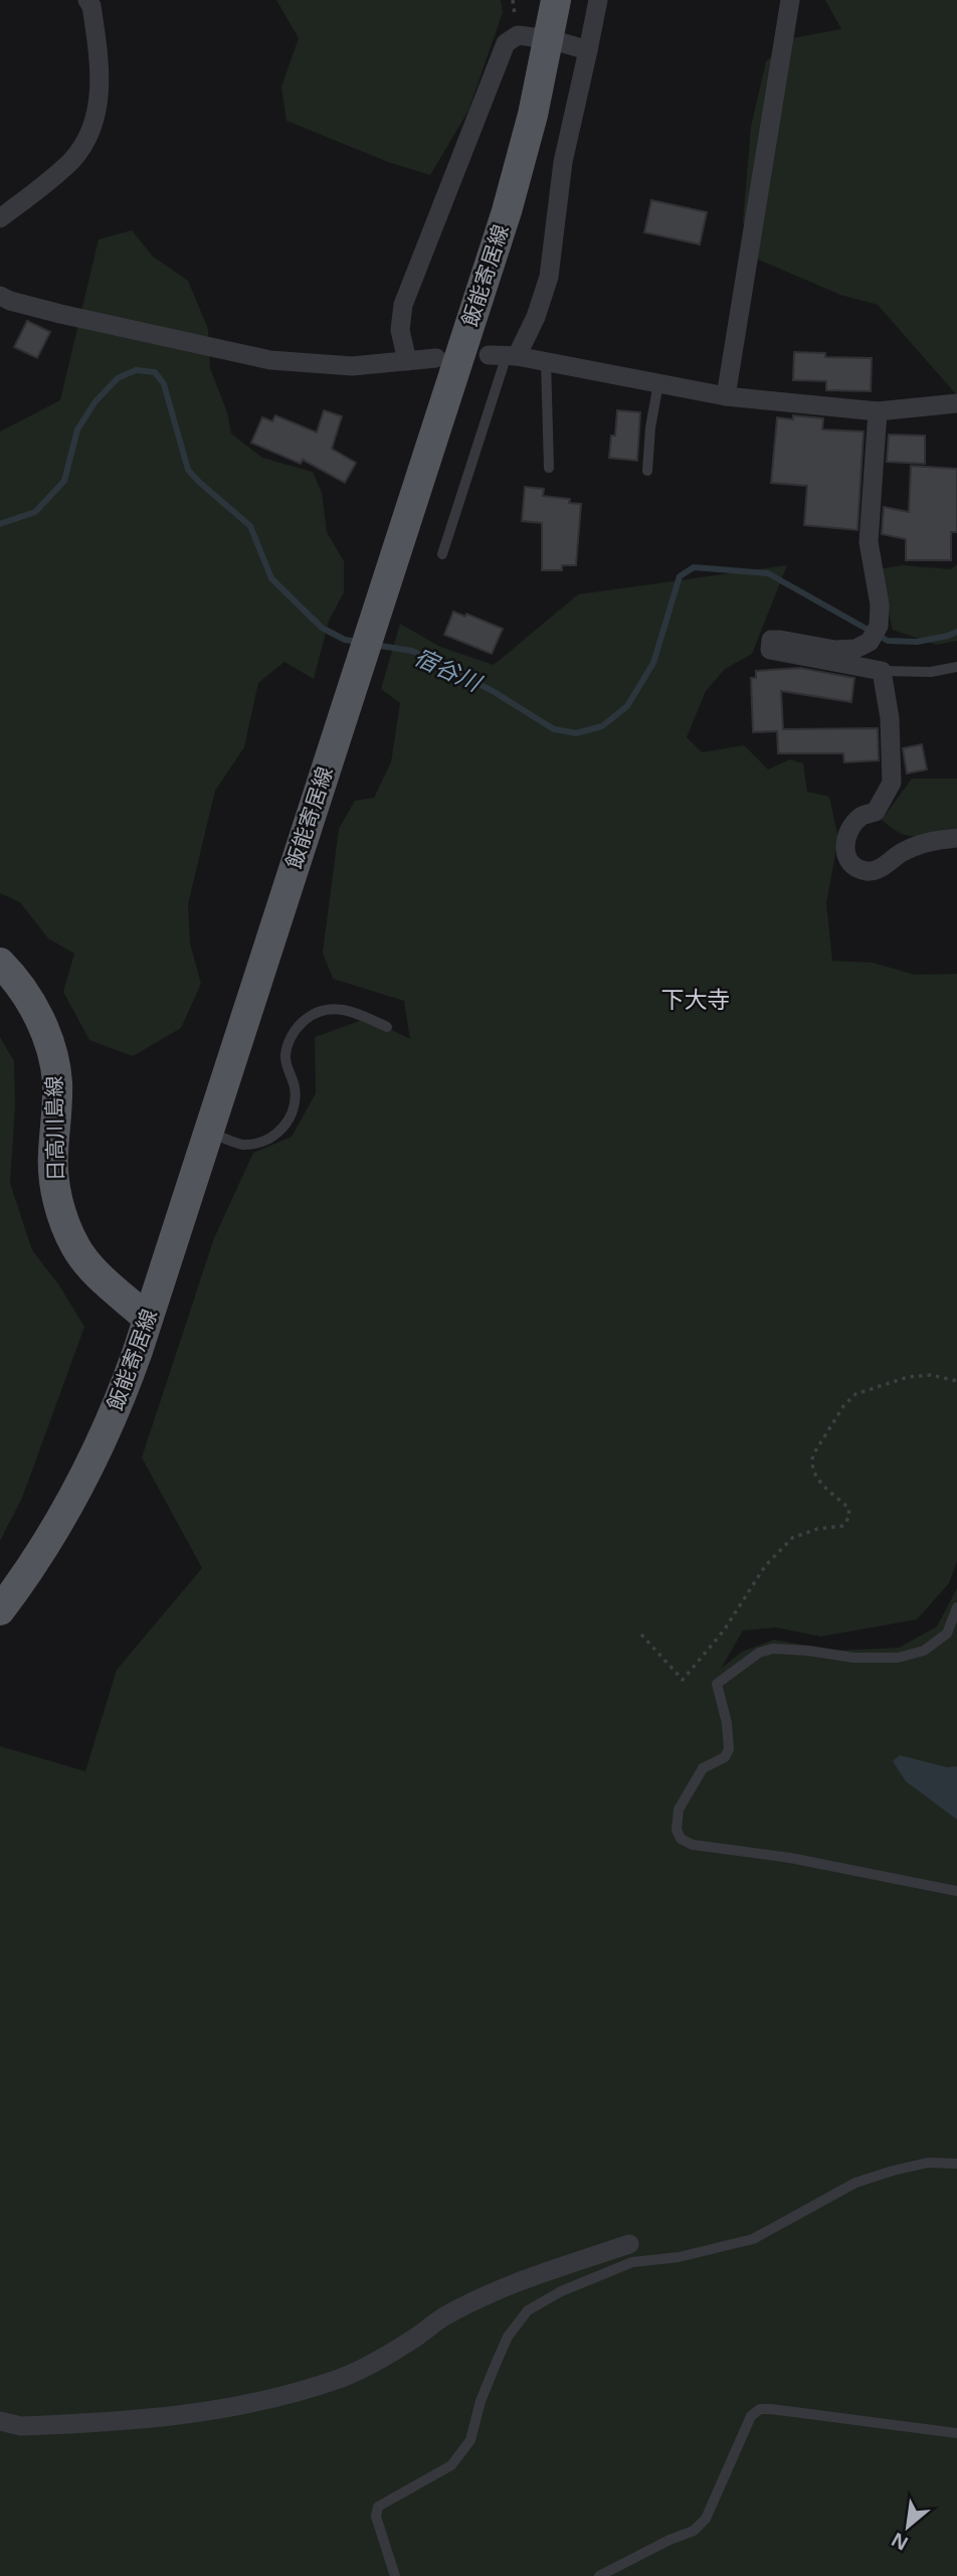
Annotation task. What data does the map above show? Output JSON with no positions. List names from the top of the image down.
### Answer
{
  "streets": {
    "main road": ["飯能寄居線", "日高川島線"]
  },
  "crossings": [
    ["飯能寄居線", "日高川島線"]
  ],
  "districts": ["下大寺"],
  "water": ["宿谷川"],
  "north": "bottom left"
}
